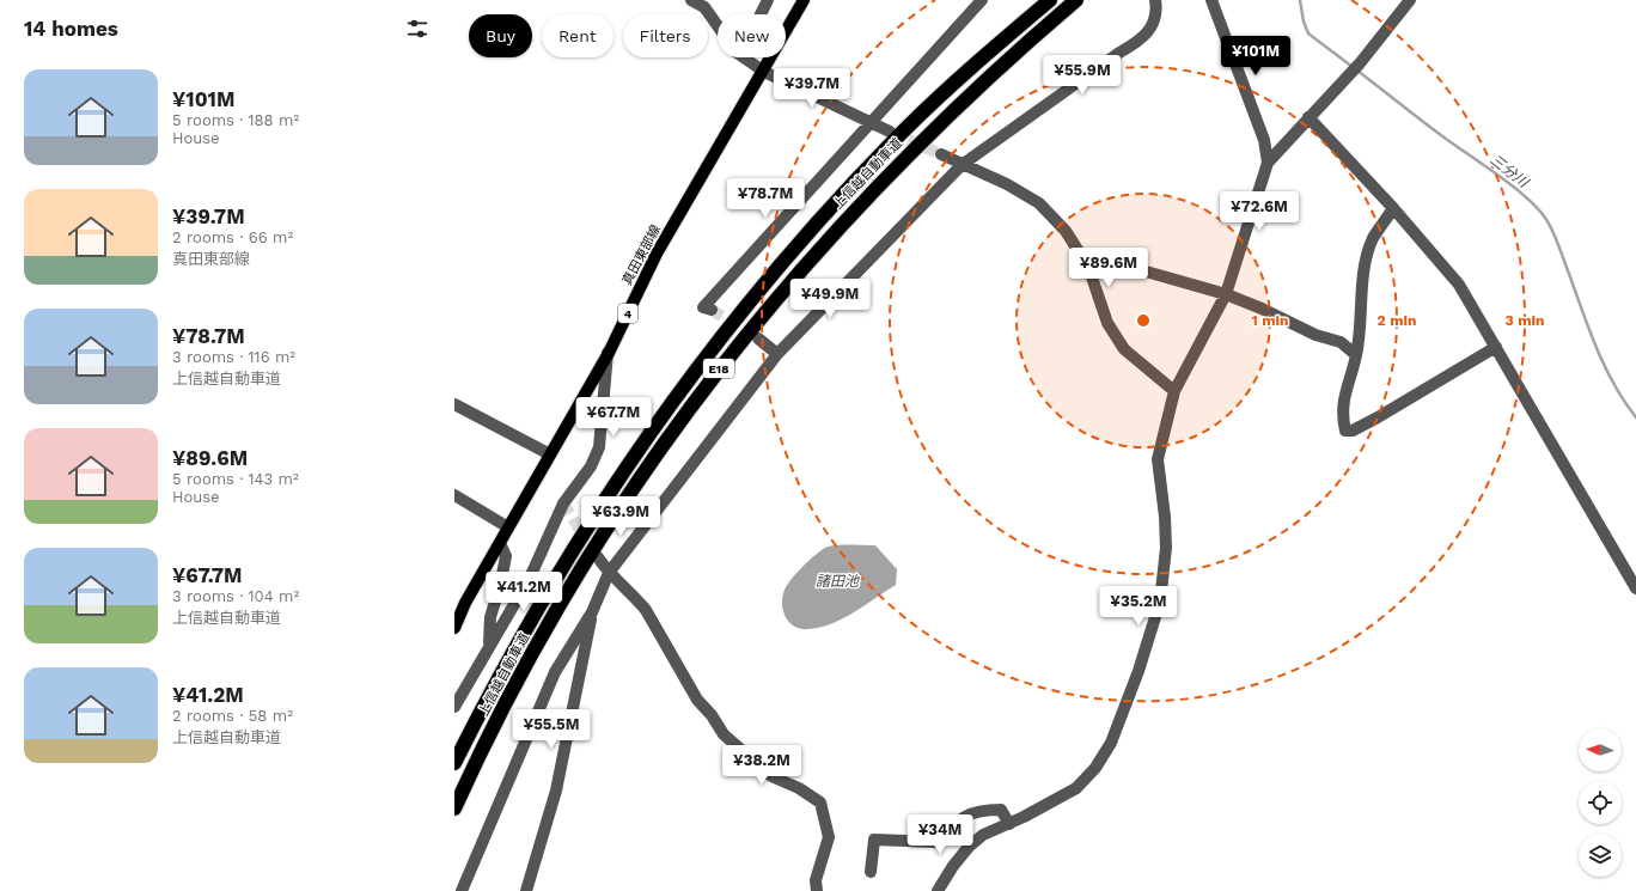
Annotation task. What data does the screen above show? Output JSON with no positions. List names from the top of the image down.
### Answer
{
  "streets": {
    "highway": ["上信越自動車道", "E18"],
    "main road": ["真田東部線", "4"]
  },
  "water": ["三分川", "諸田池"],
  "north": "left",
  "page": {
    "heading": "14 homes",
    "chip": [
      "Buy",
      "Rent",
      "Filters",
      "New"
    ],
    "price": [
      "¥101M",
      "¥55.9M",
      "¥39.7M",
      "¥78.7M",
      "¥72.6M",
      "¥89.6M",
      "¥49.9M",
      "¥67.7M",
      "¥63.9M",
      "¥41.2M",
      "¥35.2M",
      "¥55.5M",
      "¥38.2M",
      "¥34M"
    ],
    "list": [
      {
        "name": "¥101M",
        "note": "5 rooms · 188 m² · House"
      },
      {
        "name": "¥39.7M",
        "note": "2 rooms · 66 m² · 真田東部線"
      },
      {
        "name": "¥78.7M",
        "note": "3 rooms · 116 m² · 上信越自動車道"
      },
      {
        "name": "¥89.6M",
        "note": "5 rooms · 143 m² · House"
      },
      {
        "name": "¥67.7M",
        "note": "3 rooms · 104 m² · 上信越自動車道"
      },
      {
        "name": "¥41.2M",
        "note": "2 rooms · 58 m² · 上信越自動車道"
      }
    ]
  },
  "rings": ["1 min", "2 min", "3 min"]
}
